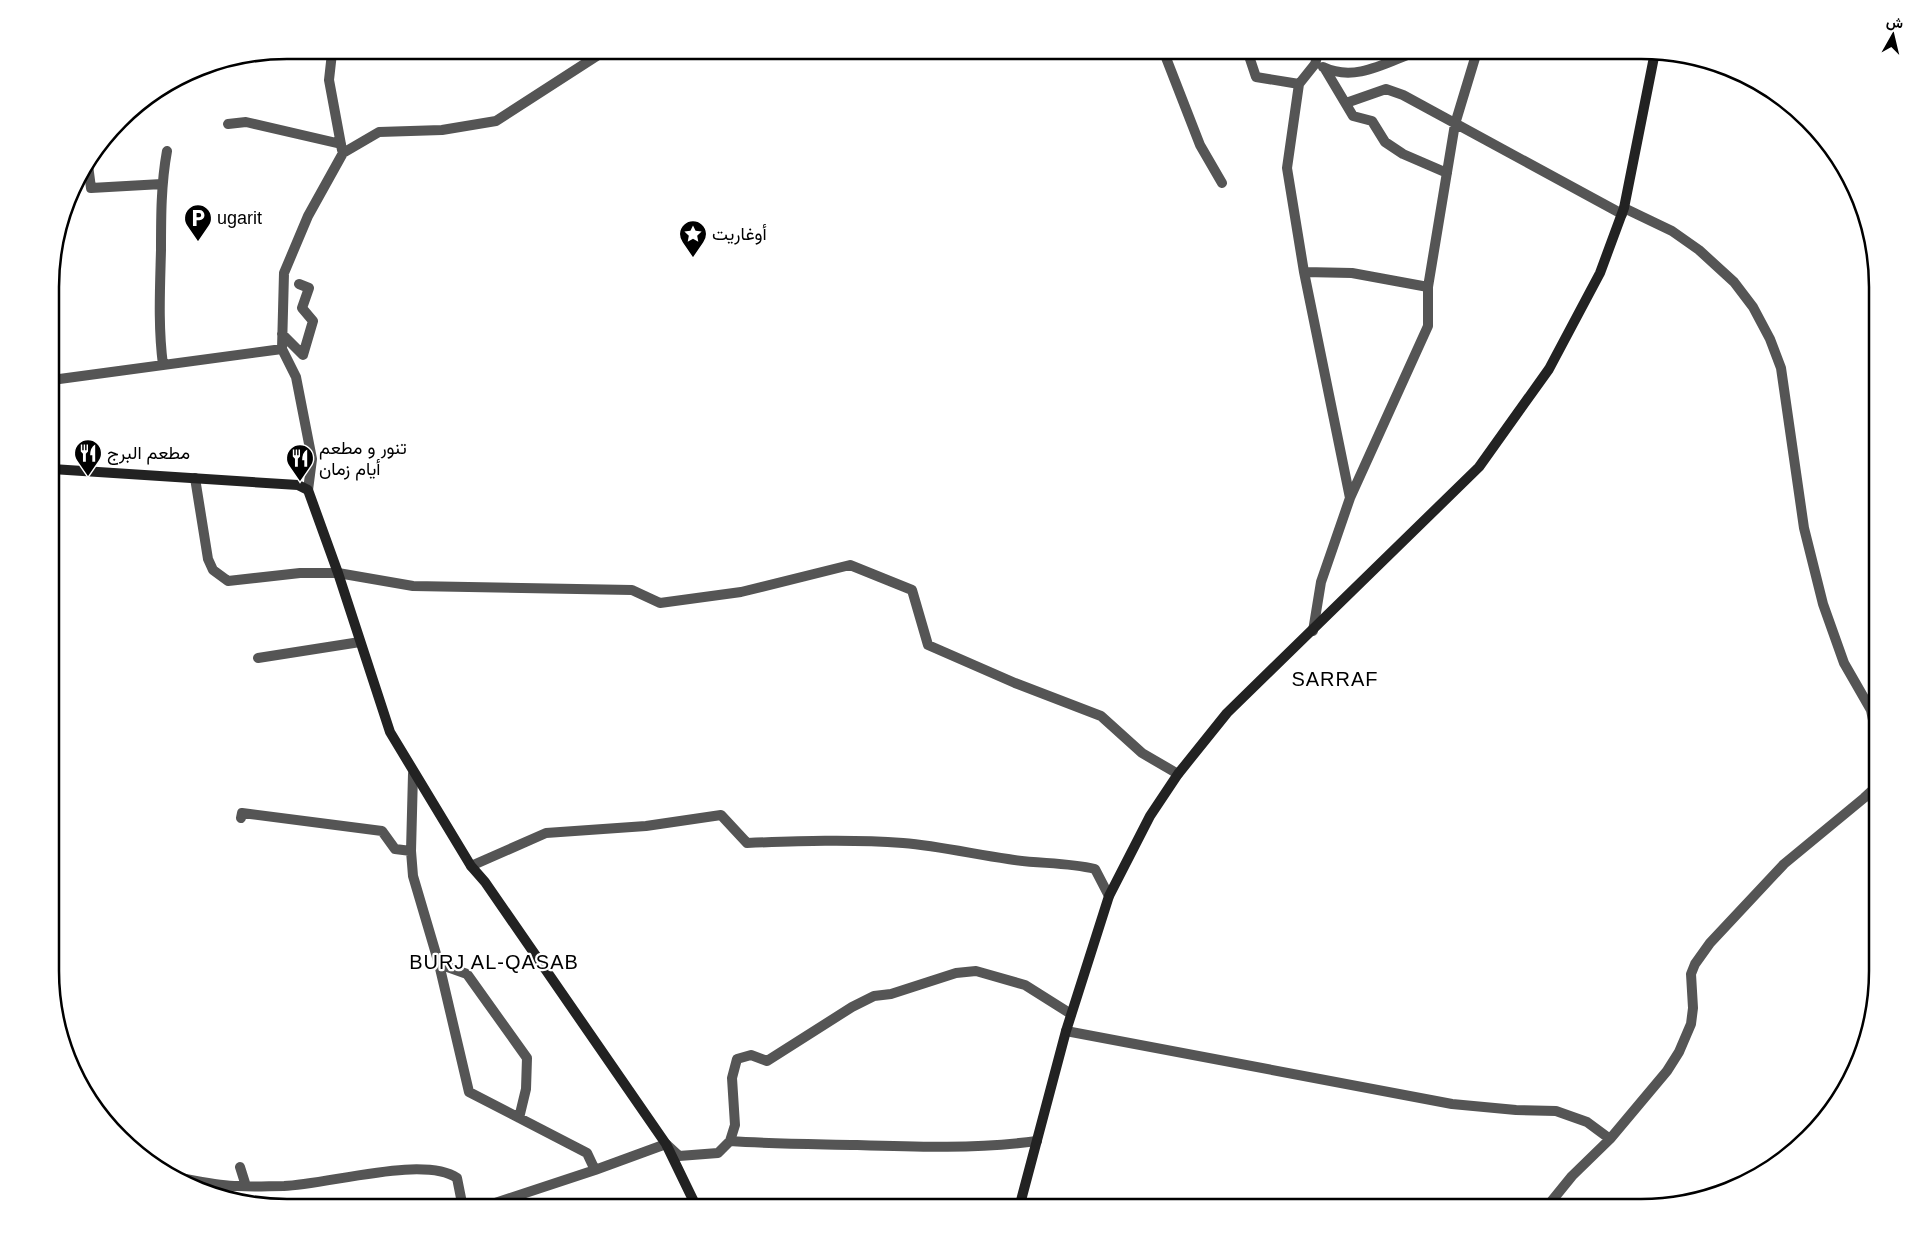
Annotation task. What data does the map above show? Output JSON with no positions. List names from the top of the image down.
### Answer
{
  "districts": ["SARRAF", "BURJ AL-QASAB"],
  "places": {
    "parking": ["ugarit"],
    "place": ["أوغاريت"],
    "restaurant": ["مطعم البرج", "تنور و مطعم أيام زمان"]
  },
  "north": "top"
}
